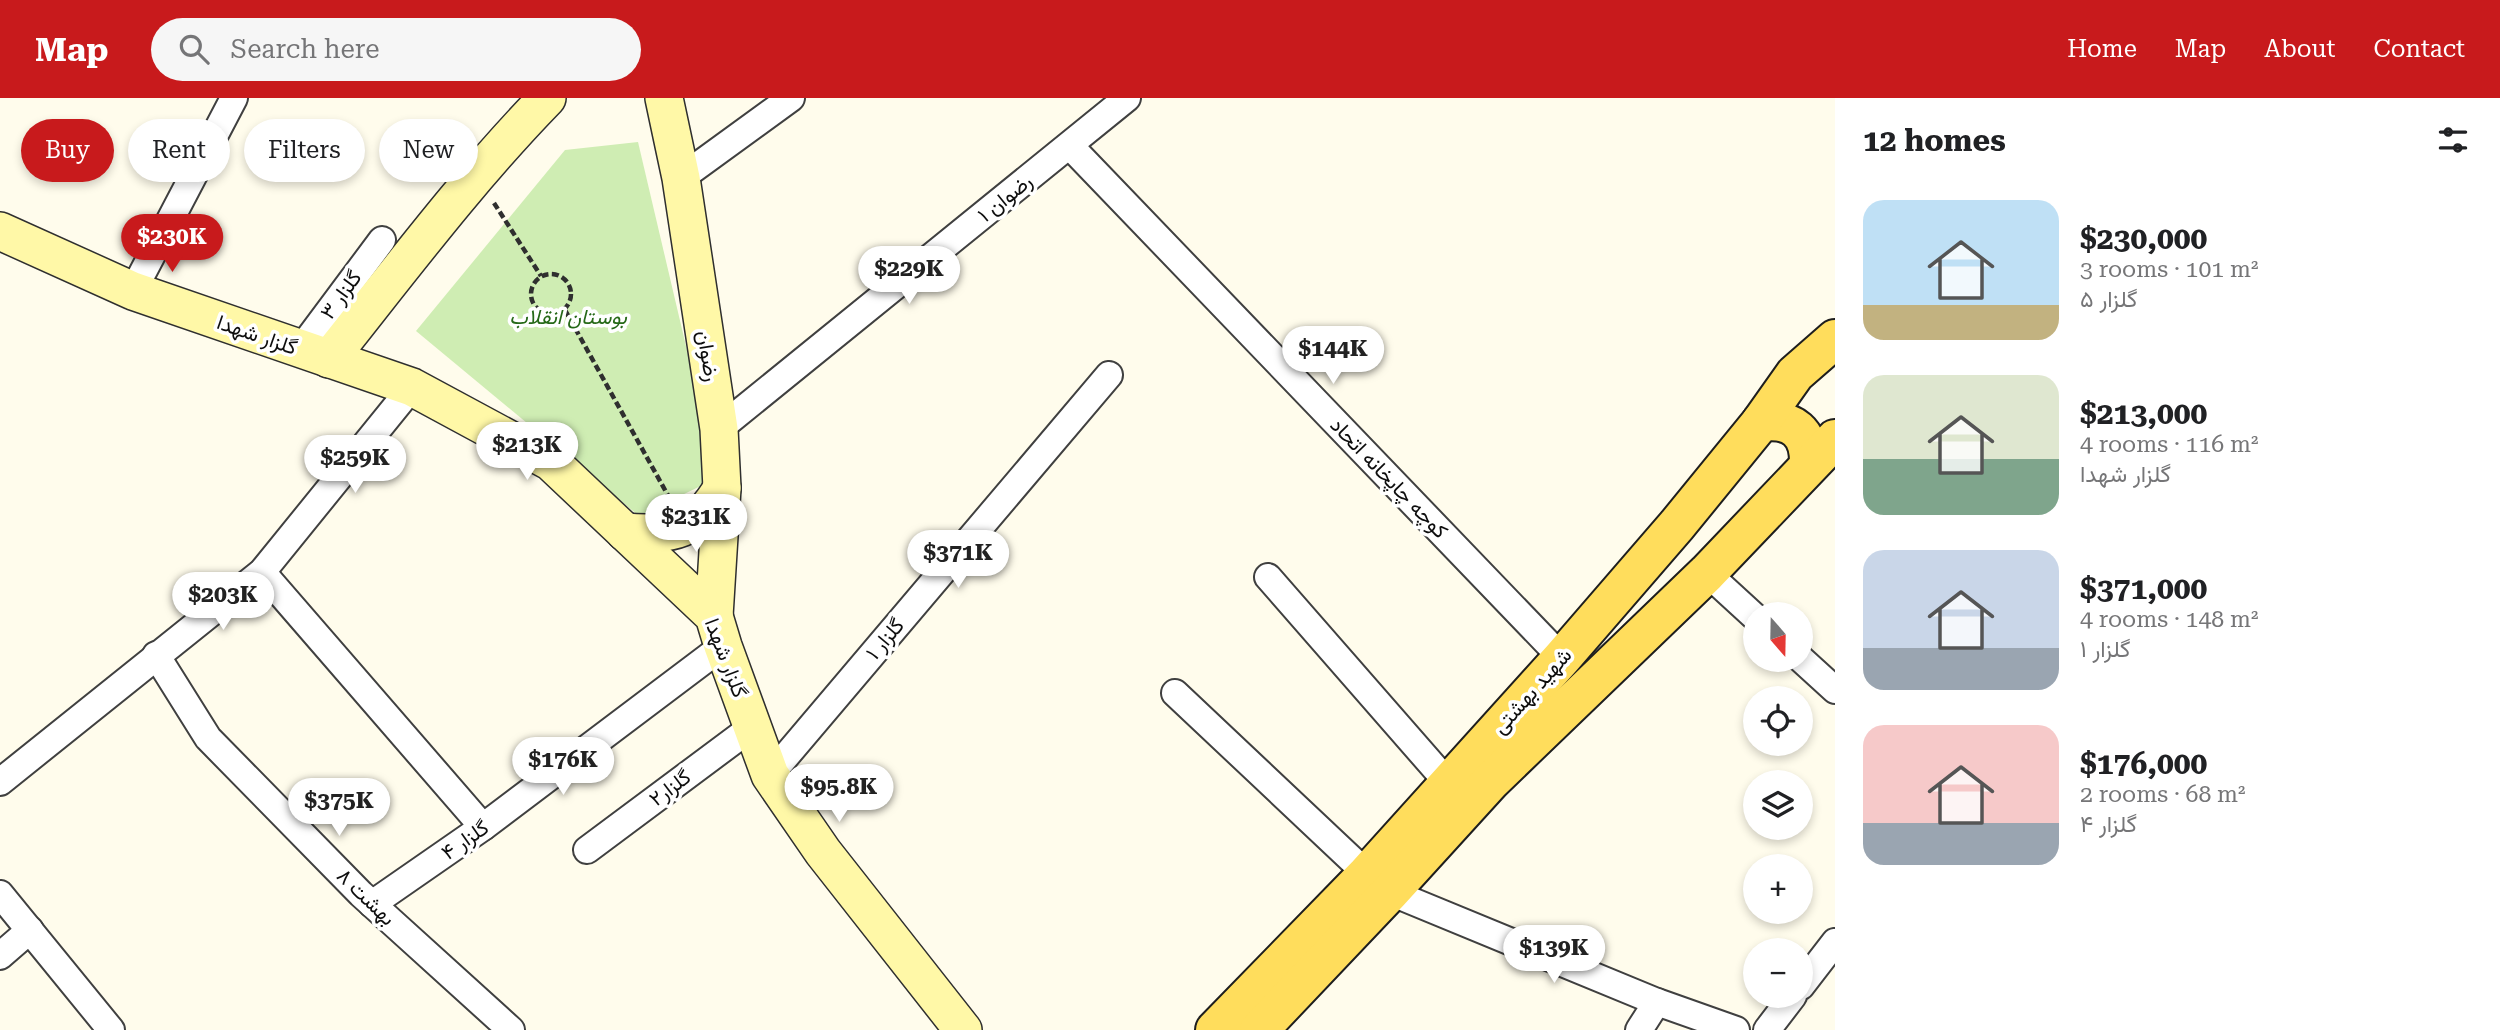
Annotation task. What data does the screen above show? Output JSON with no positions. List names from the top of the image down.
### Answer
{
  "streets": {
    "main road": ["گلزار شهدا", "رضوان", "شهید بهشتی"],
    "street": [
      "رضوان ۱",
      "گلزار ۳",
      "کوچه چاپخانه اتحاد",
      "گلزار ۱",
      "گلزار۲",
      "گلزار ۴",
      "بهشت ۸"
    ]
  },
  "crossings": [
    ["رضوان ۱", "رضوان"],
    ["رضوان ۱", "کوچه چاپخانه اتحاد"],
    ["گلزار ۳", "گلزار شهدا"],
    ["گلزار شهدا", "رضوان"],
    ["گلزار شهدا", "گلزار ۱"],
    ["گلزار شهدا", "گلزار۲"],
    ["گلزار شهدا", "گلزار ۴"],
    ["رضوان", "گلزار ۴"],
    ["کوچه چاپخانه اتحاد", "شهید بهشتی"],
    ["گلزار ۴", "بهشت ۸"]
  ],
  "parks": ["بوستان انقلاب"],
  "north": "bottom",
  "page": {
    "header": "Map",
    "search": "Search here",
    "nav": [
      "Home",
      "Map",
      "About",
      "Contact"
    ],
    "heading": "12 homes",
    "chip": [
      "Buy",
      "Rent",
      "Filters",
      "New"
    ],
    "list": [
      {
        "name": "$230,000",
        "note": "3 rooms · 101 m² · گلزار ۵"
      },
      {
        "name": "$213,000",
        "note": "4 rooms · 116 m² · گلزار شهدا"
      },
      {
        "name": "$371,000",
        "note": "4 rooms · 148 m² · گلزار ۱"
      },
      {
        "name": "$176,000",
        "note": "2 rooms · 68 m² · گلزار ۴"
      }
    ],
    "price": [
      "$230K",
      "$229K",
      "$144K",
      "$213K",
      "$259K",
      "$231K",
      "$371K",
      "$203K",
      "$176K",
      "$95.8K",
      "$375K",
      "$139K"
    ],
    "map_buttons": ["+", "−"]
  }
}
